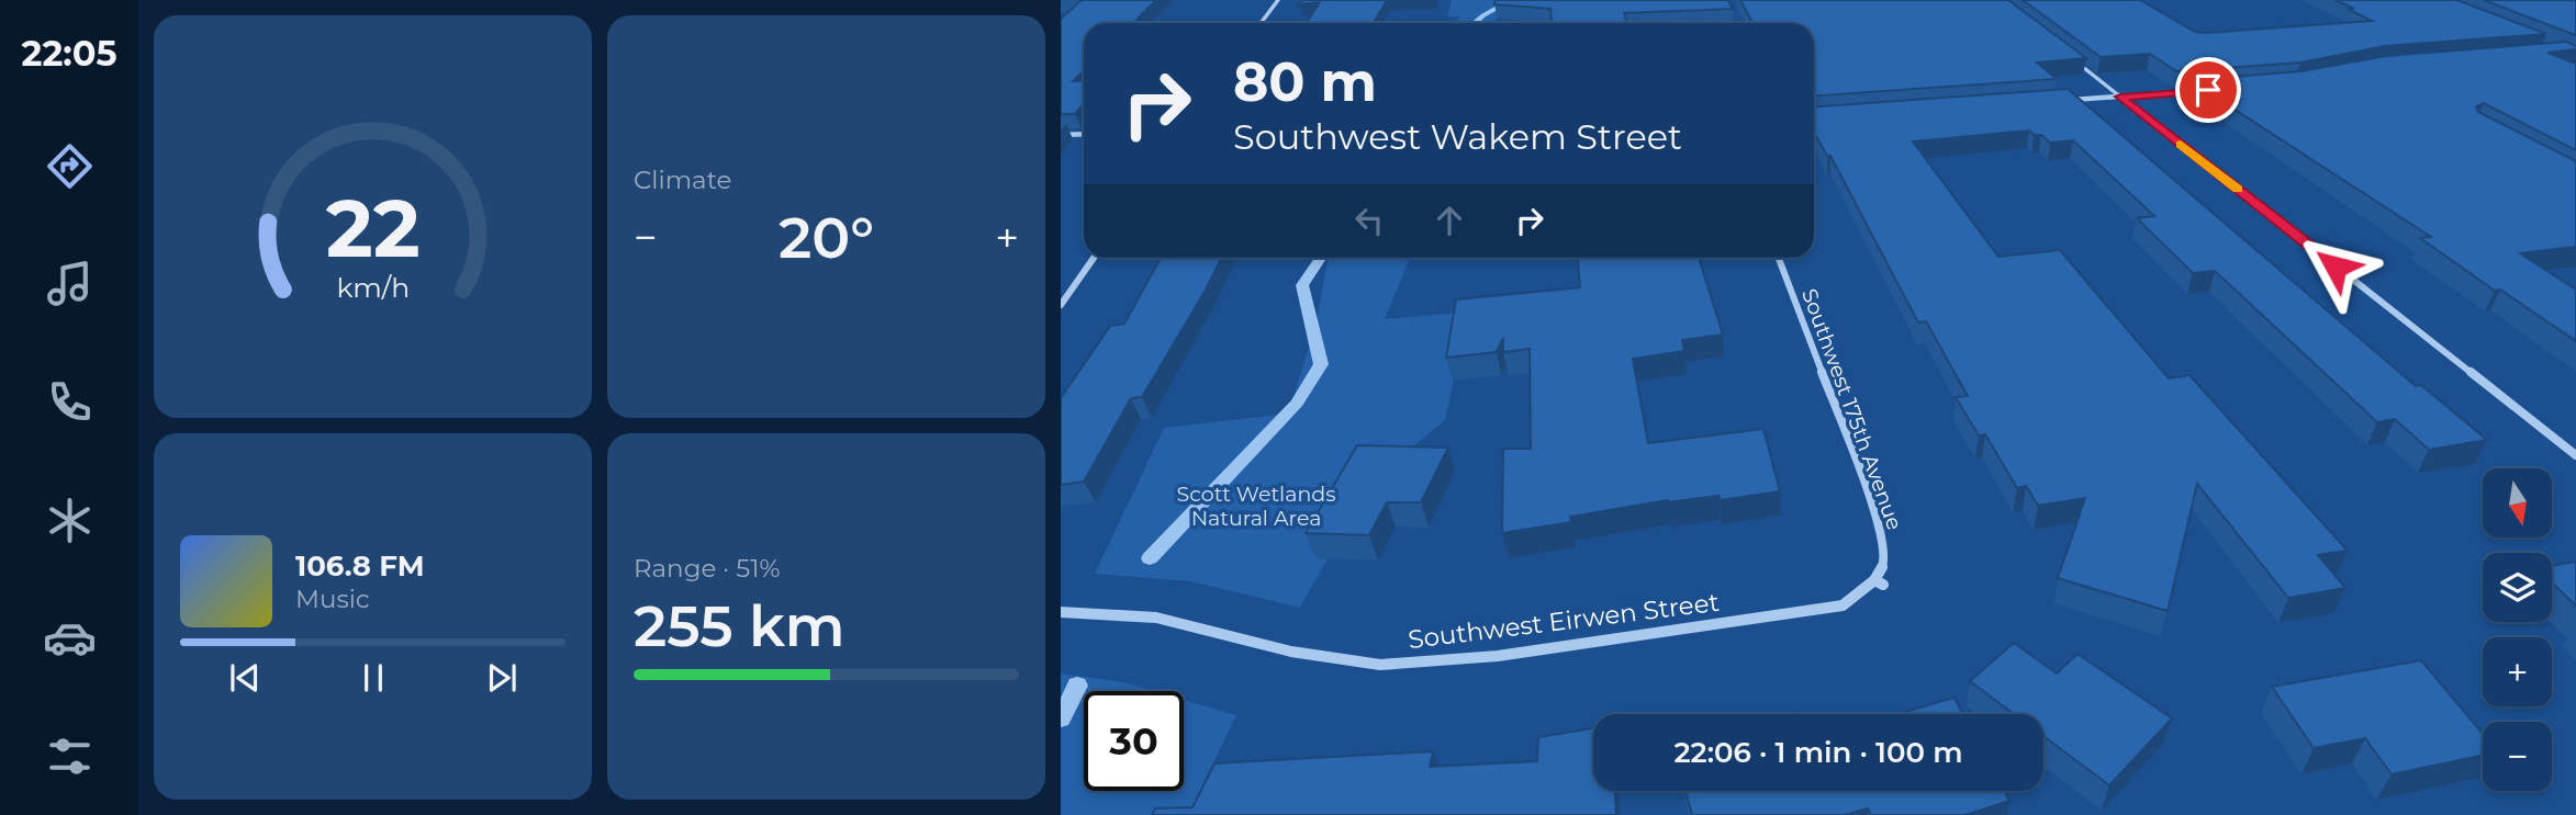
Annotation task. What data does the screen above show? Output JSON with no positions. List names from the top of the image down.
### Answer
{
  "streets": {
    "street": ["Southwest 175th Avenue", "Southwest Eirwen Street"]
  },
  "crossings": [
    ["Southwest 175th Avenue", "Southwest Eirwen Street"]
  ],
  "parks": ["Scott Wetlands Natural Area"],
  "north": "bottom",
  "page": {
    "tabs": "22:05",
    "tile": [
      "Climate",
      ["Range · 51%", "255 km"]
    ],
    "turn": ["80 m", "Southwest Wakem Street"],
    "heat": ["−", "20°", "+"],
    "map_buttons": ["+", "−"],
    "song": ["106.8 FM", "Music"],
    "limit": "30",
    "trip": "22:06 · 1 min · 100 m",
    "gauge": ["22", "km/h"]
  }
}
